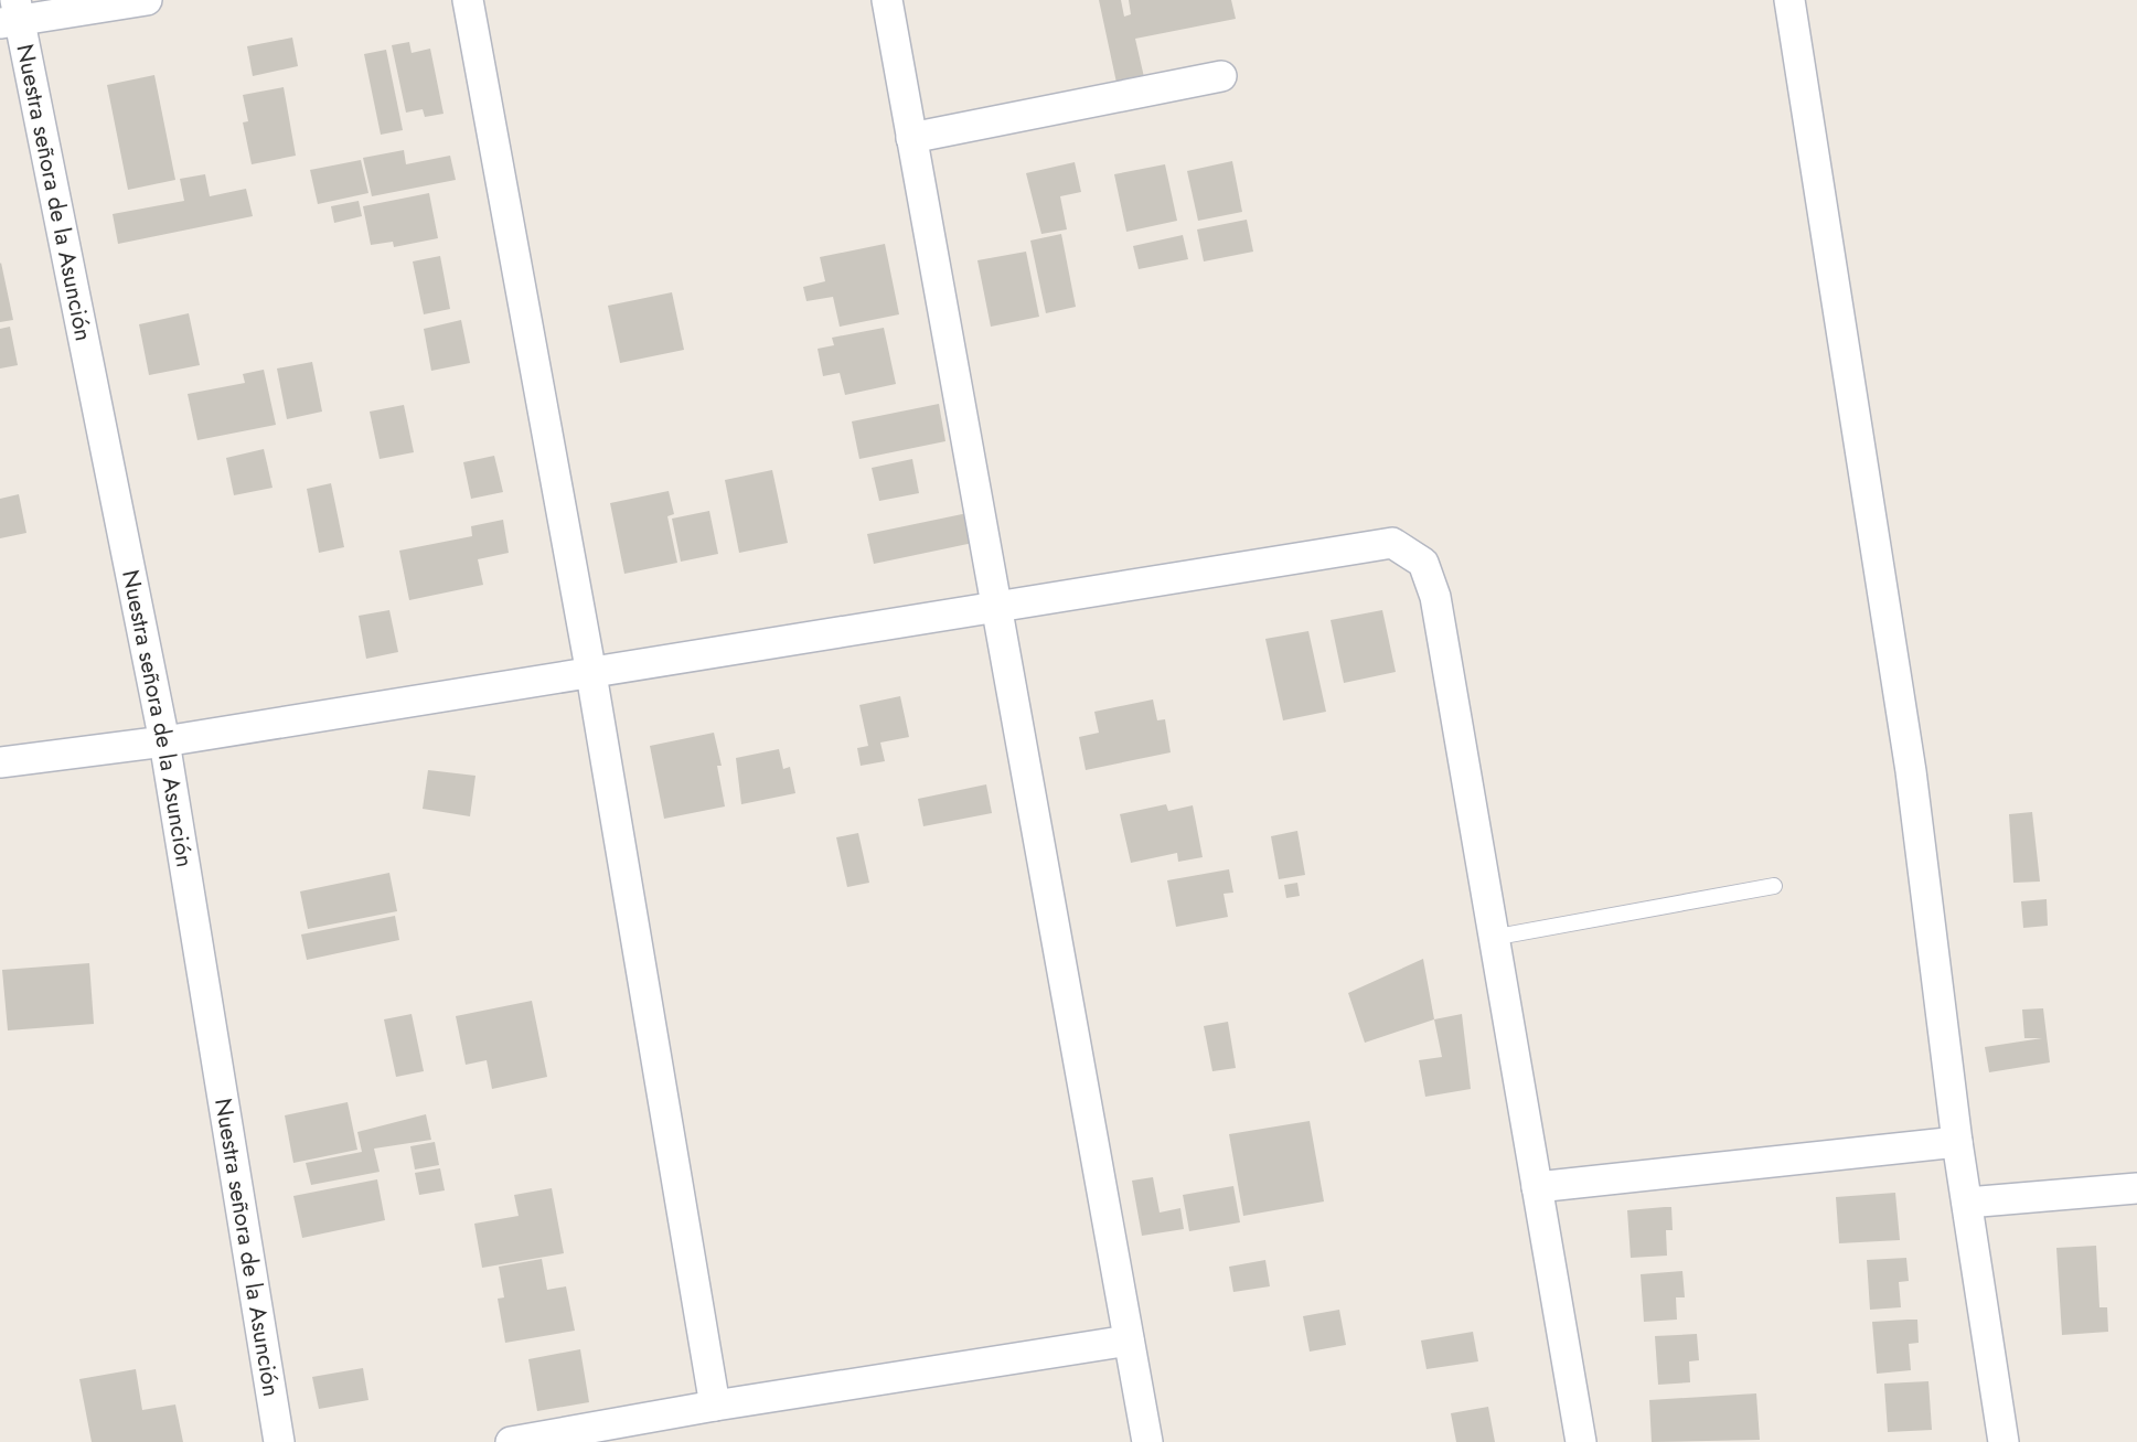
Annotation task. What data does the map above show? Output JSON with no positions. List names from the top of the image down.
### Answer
{
  "streets": {
    "street": ["Nuestra señora de la Asunción"]
  }
}
